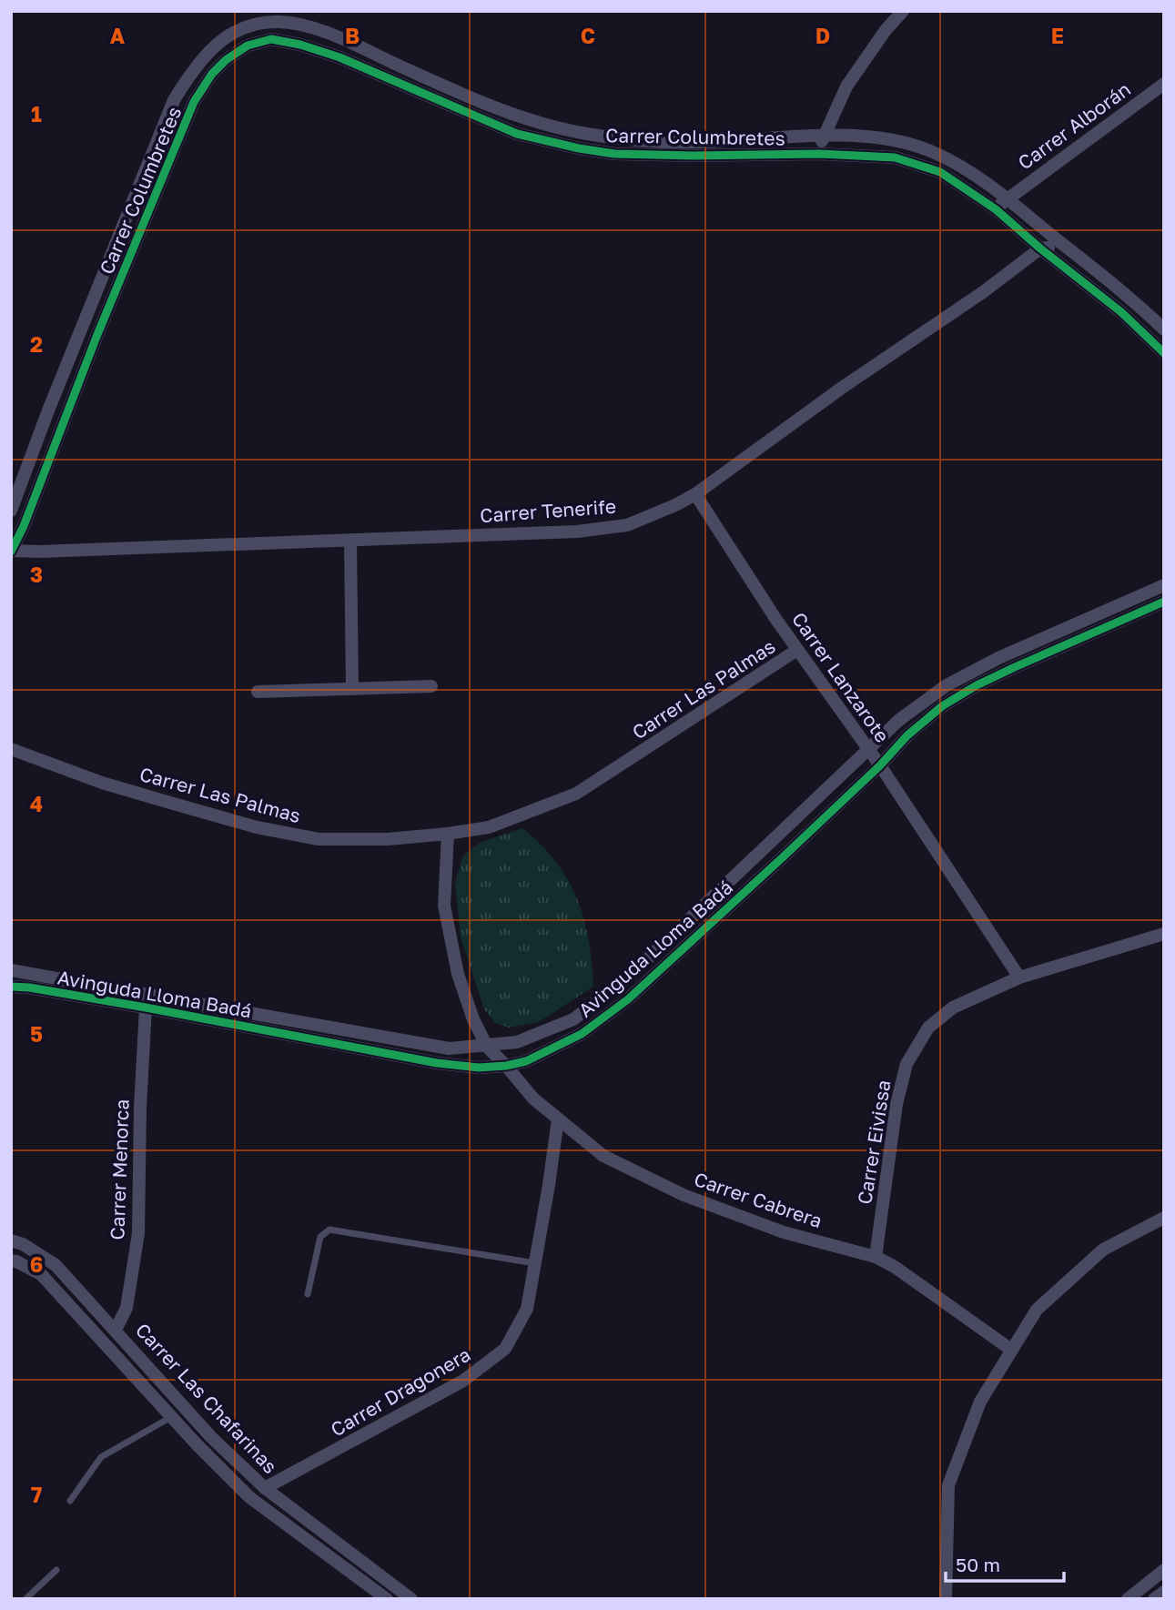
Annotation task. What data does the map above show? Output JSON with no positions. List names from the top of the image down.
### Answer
{
  "streets": {
    "street": [
      "Carrer Alborán",
      "Carrer Columbretes",
      "Carrer Tenerife",
      "Carrer Lanzarote",
      "Carrer Las Palmas",
      "Avinguda Lloma Badá",
      "Carrer Eivissa",
      "Carrer Menorca",
      "Carrer Cabrera",
      "Carrer Dragonera",
      "Carrer Las Chafarinas"
    ]
  },
  "crossings": [
    ["Carrer Alborán", "Carrer Columbretes"],
    ["Carrer Columbretes", "Carrer Tenerife"],
    ["Carrer Tenerife", "Carrer Lanzarote"],
    ["Carrer Lanzarote", "Carrer Las Palmas"],
    ["Carrer Lanzarote", "Avinguda Lloma Badá"],
    ["Carrer Lanzarote", "Carrer Eivissa"],
    ["Carrer Las Palmas", "Carrer Cabrera"],
    ["Avinguda Lloma Badá", "Carrer Menorca"],
    ["Avinguda Lloma Badá", "Carrer Cabrera"],
    ["Carrer Eivissa", "Carrer Cabrera"],
    ["Carrer Menorca", "Carrer Las Chafarinas"],
    ["Carrer Cabrera", "Carrer Dragonera"],
    ["Carrer Dragonera", "Carrer Las Chafarinas"]
  ],
  "scale_bar": "50 m",
  "grid": {
    "columns": [
      "A",
      "B",
      "C",
      "D",
      "E"
    ],
    "rows": [
      "1",
      "2",
      "3",
      "4",
      "5",
      "6",
      "7"
    ]
  }
}
